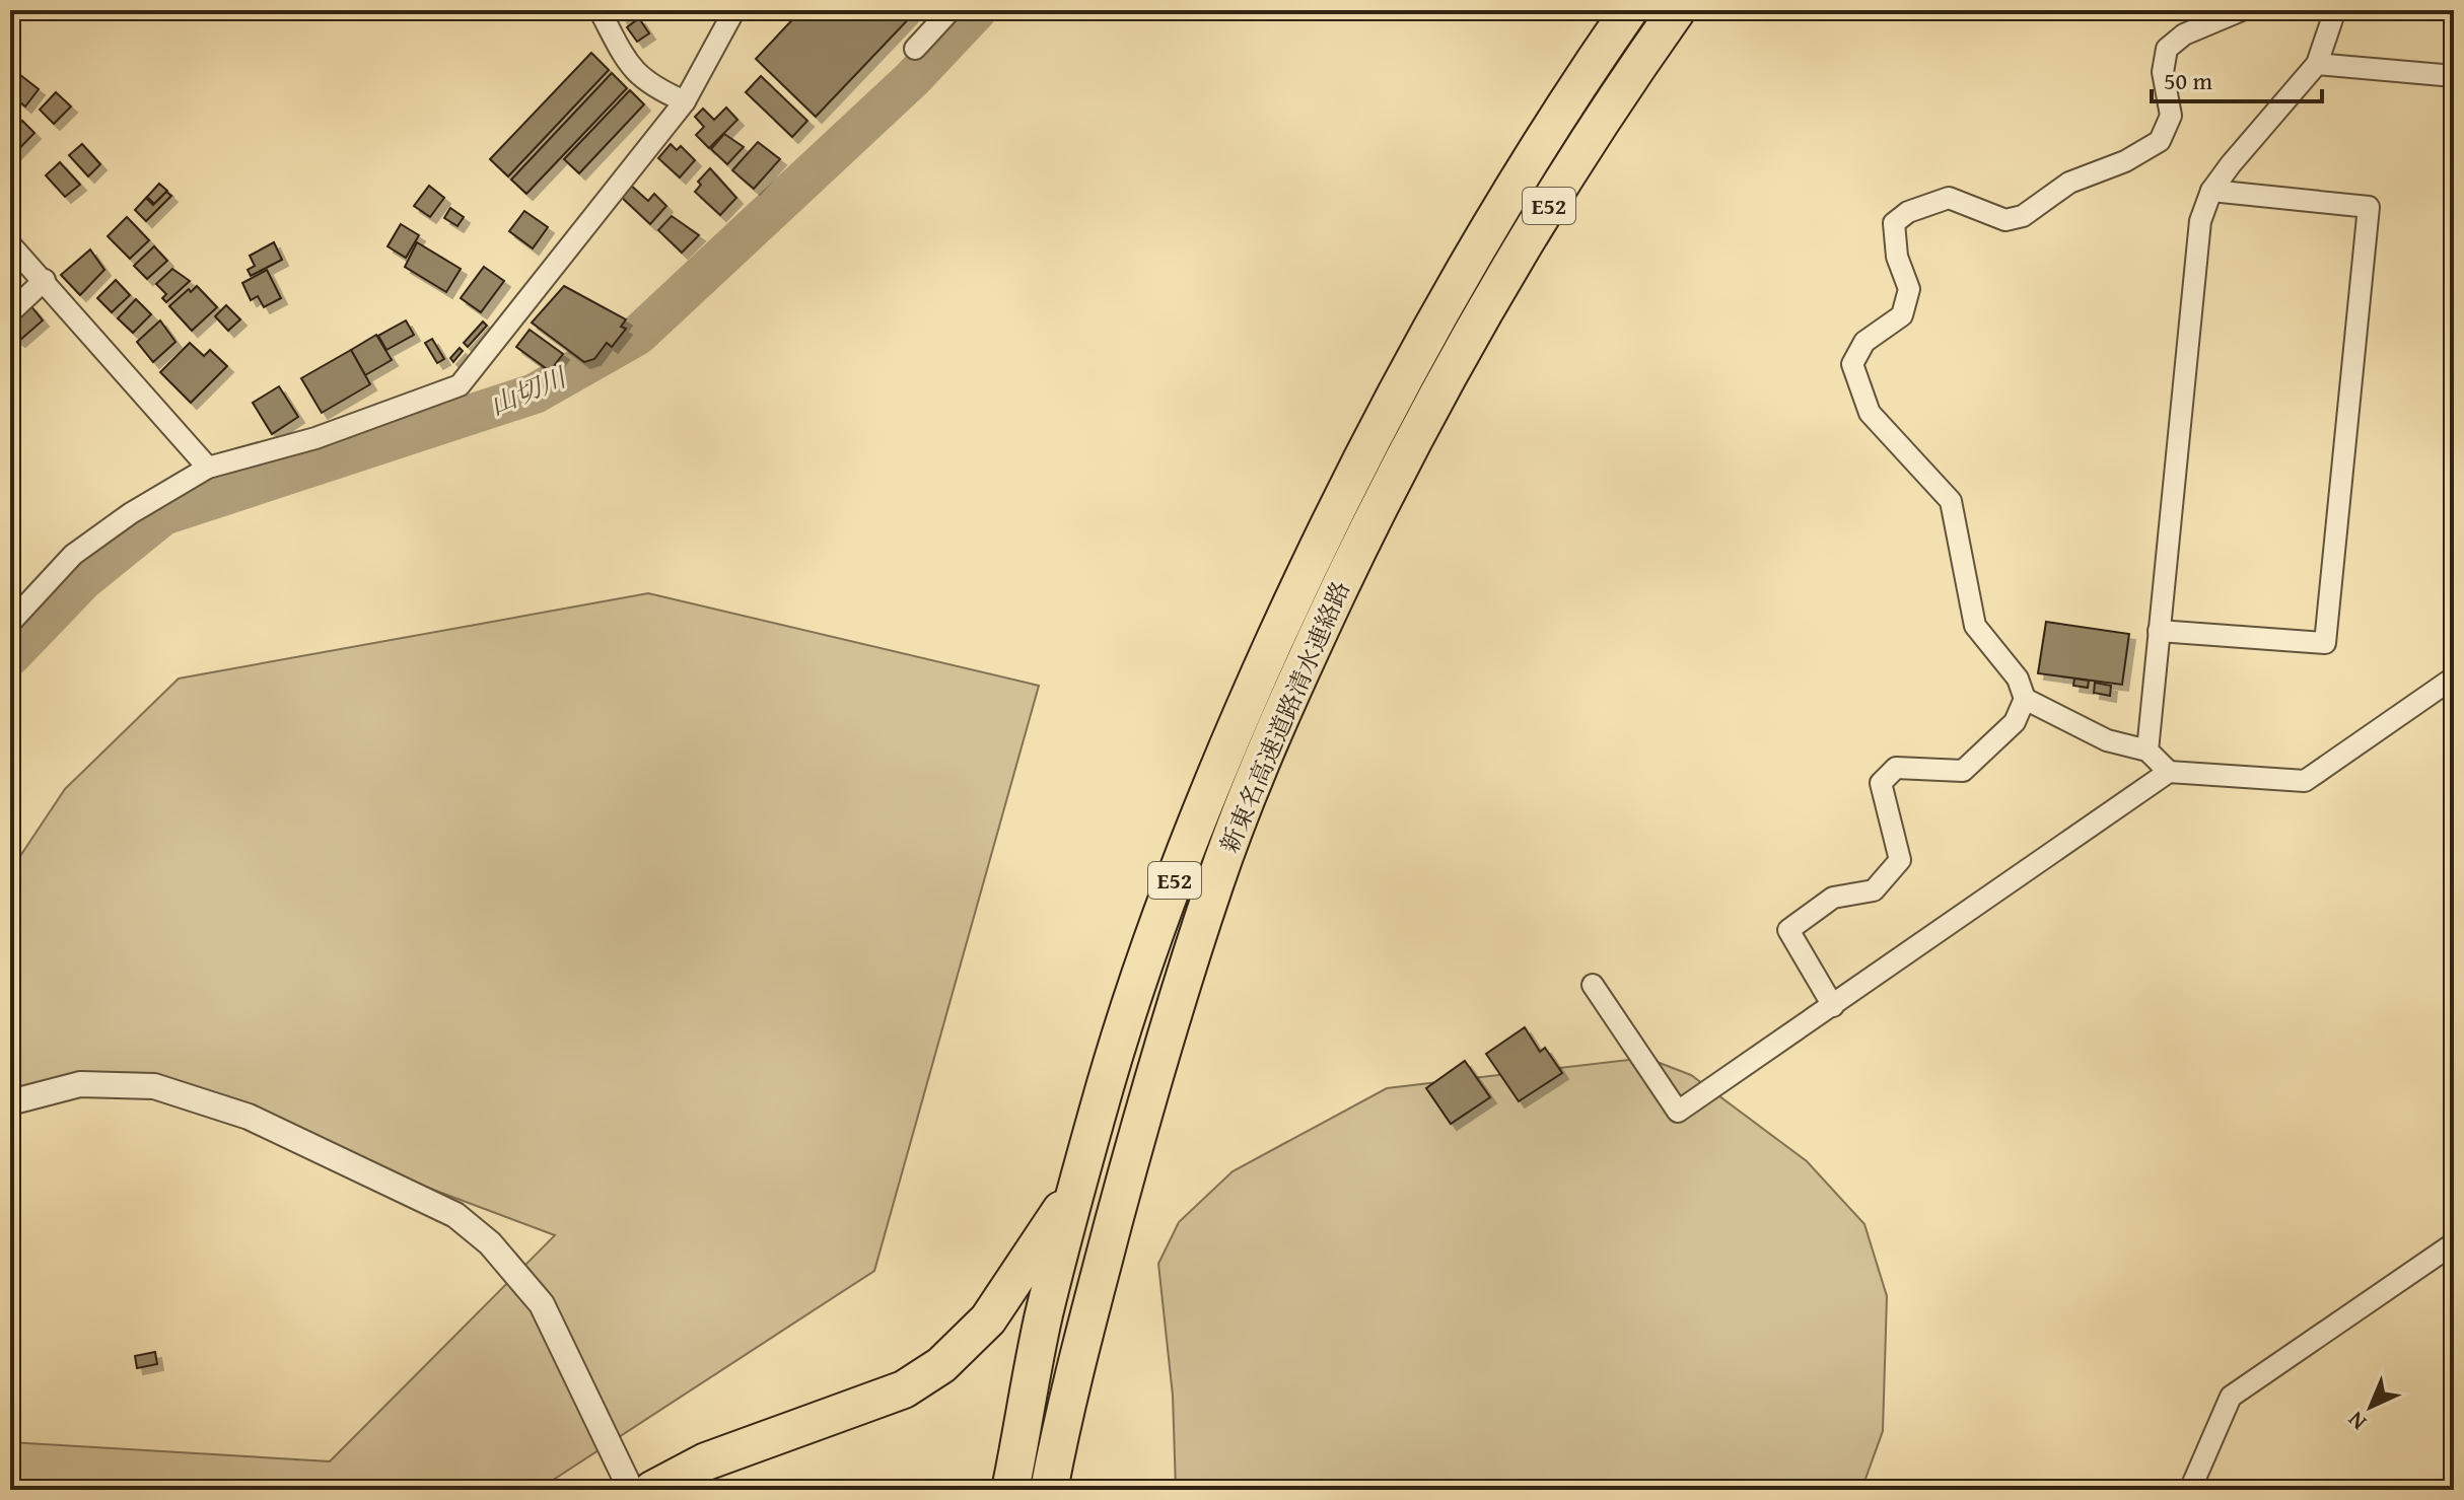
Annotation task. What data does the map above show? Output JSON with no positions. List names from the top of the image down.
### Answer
{
  "streets": {
    "highway": ["E52", "新東名高速道路清水連絡路"]
  },
  "water": ["山切川"],
  "scale_bar": "50 m",
  "north": "bottom left"
}
